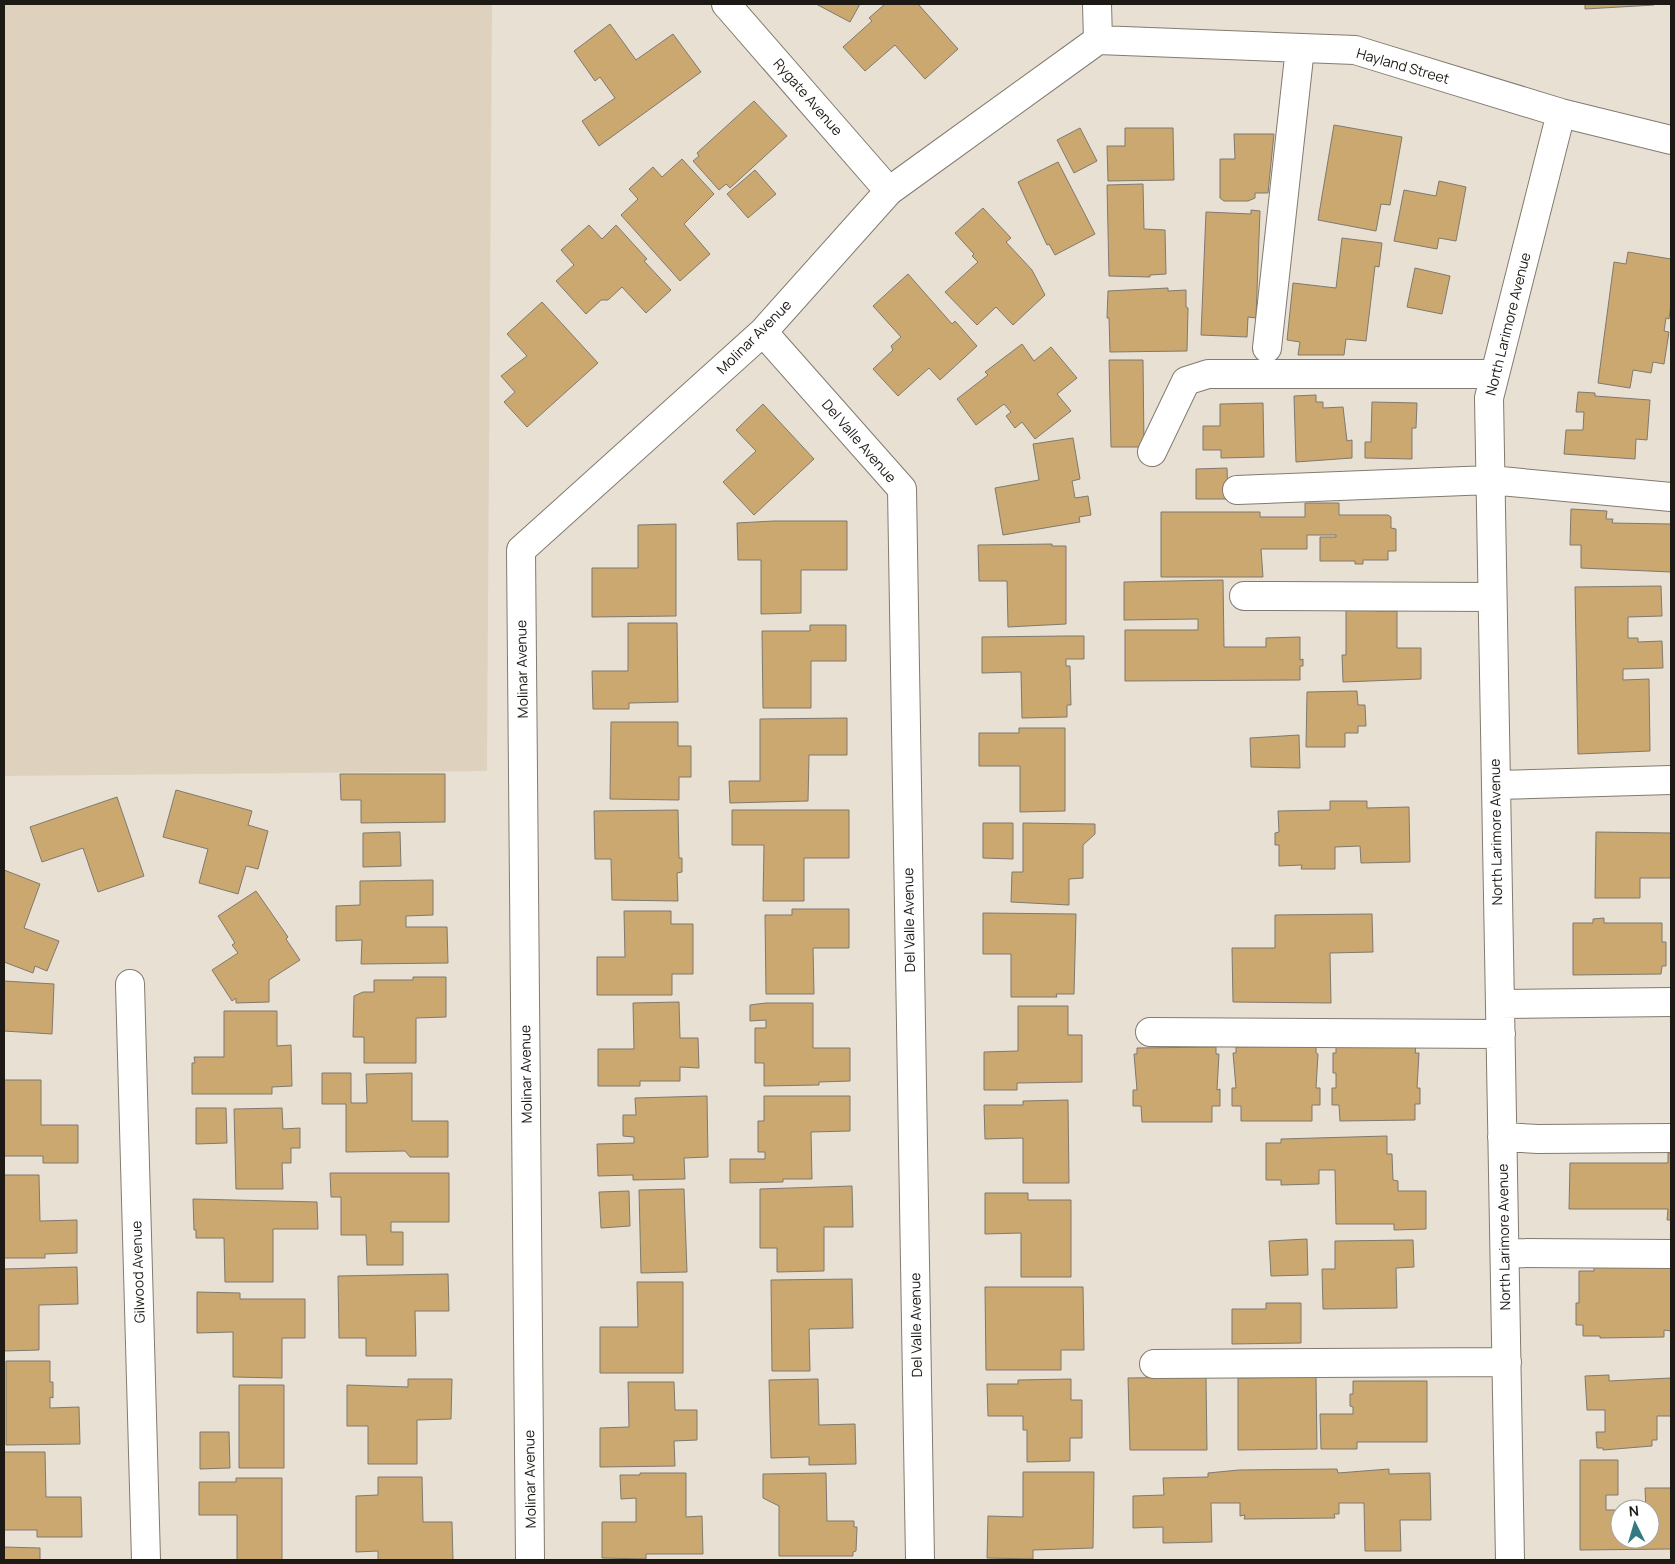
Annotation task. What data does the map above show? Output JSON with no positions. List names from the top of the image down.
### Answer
{
  "streets": {
    "street": [
      "Hayland Street",
      "Rygate Avenue",
      "North Larimore Avenue",
      "Molinar Avenue",
      "Del Valle Avenue",
      "Gilwood Avenue"
    ]
  },
  "crossings": [
    ["Hayland Street", "North Larimore Avenue"],
    ["Hayland Street", "Molinar Avenue"],
    ["Rygate Avenue", "Molinar Avenue"],
    ["Molinar Avenue", "Del Valle Avenue"]
  ],
  "north": "top"
}
